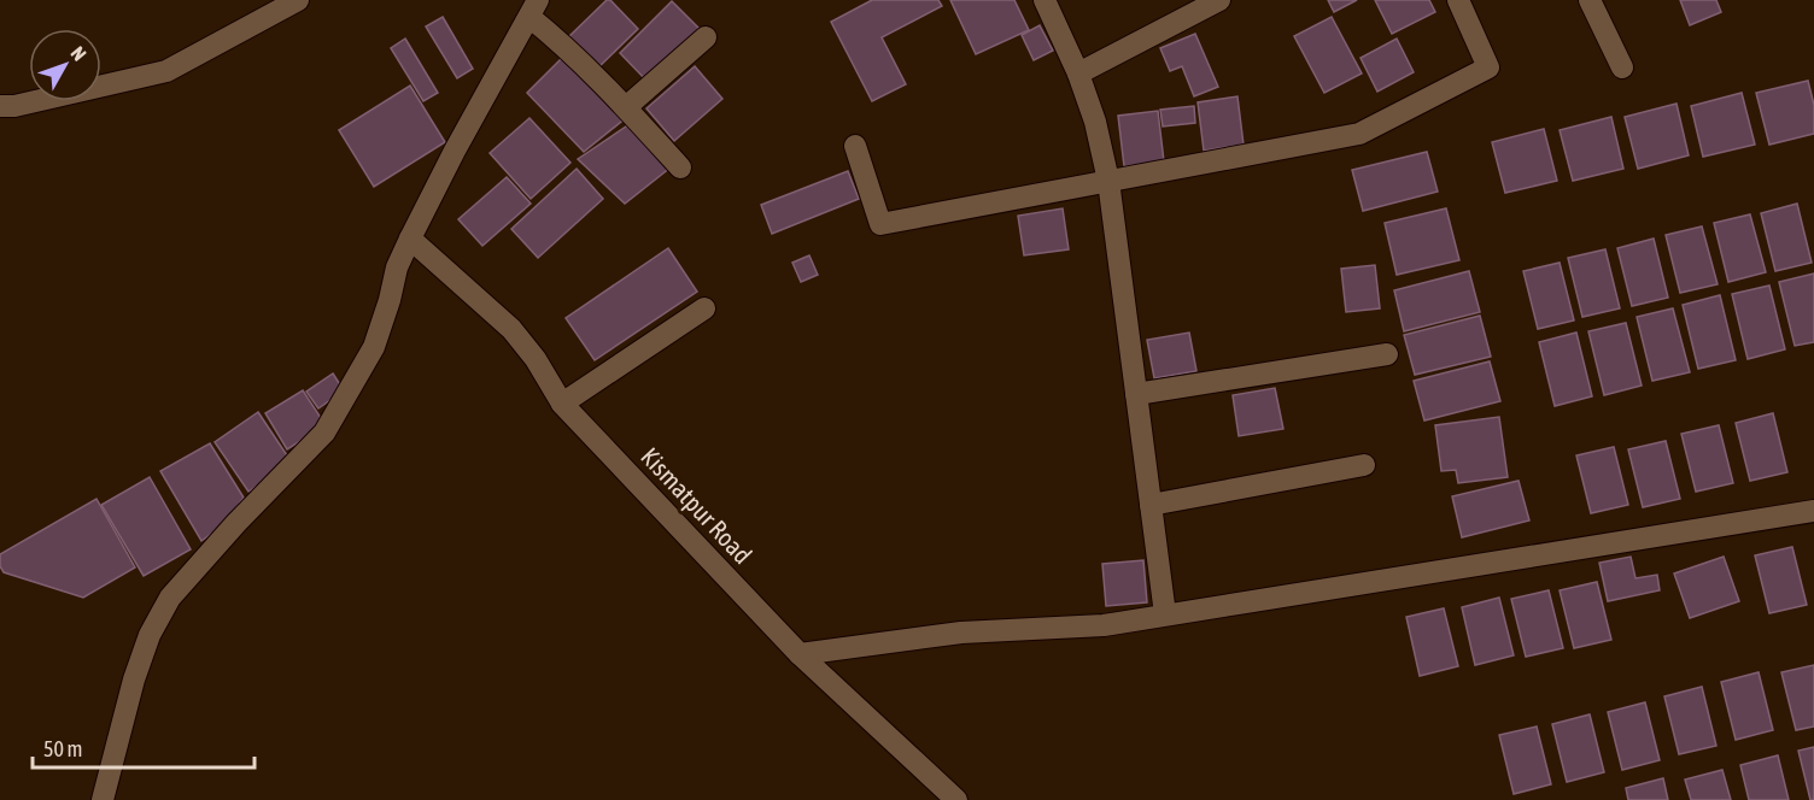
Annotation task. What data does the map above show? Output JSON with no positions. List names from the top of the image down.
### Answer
{
  "streets": {
    "street": ["Kismatpur Road"]
  },
  "scale_bar": "50 m",
  "north": "top right"
}
